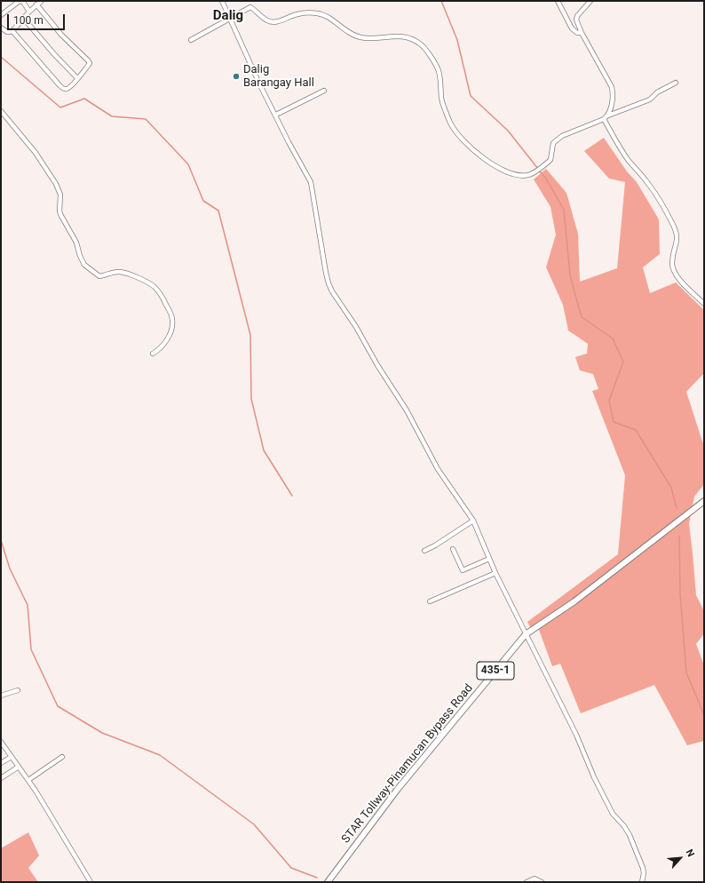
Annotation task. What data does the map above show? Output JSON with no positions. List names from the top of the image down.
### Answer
{
  "streets": {
    "main road": ["435-1", "STAR Tollway-Pinamucan Bypass Road"]
  },
  "districts": ["Dalig"],
  "places": ["Dalig Barangay Hall"],
  "scale_bar": "100 m",
  "north": "top right"
}
